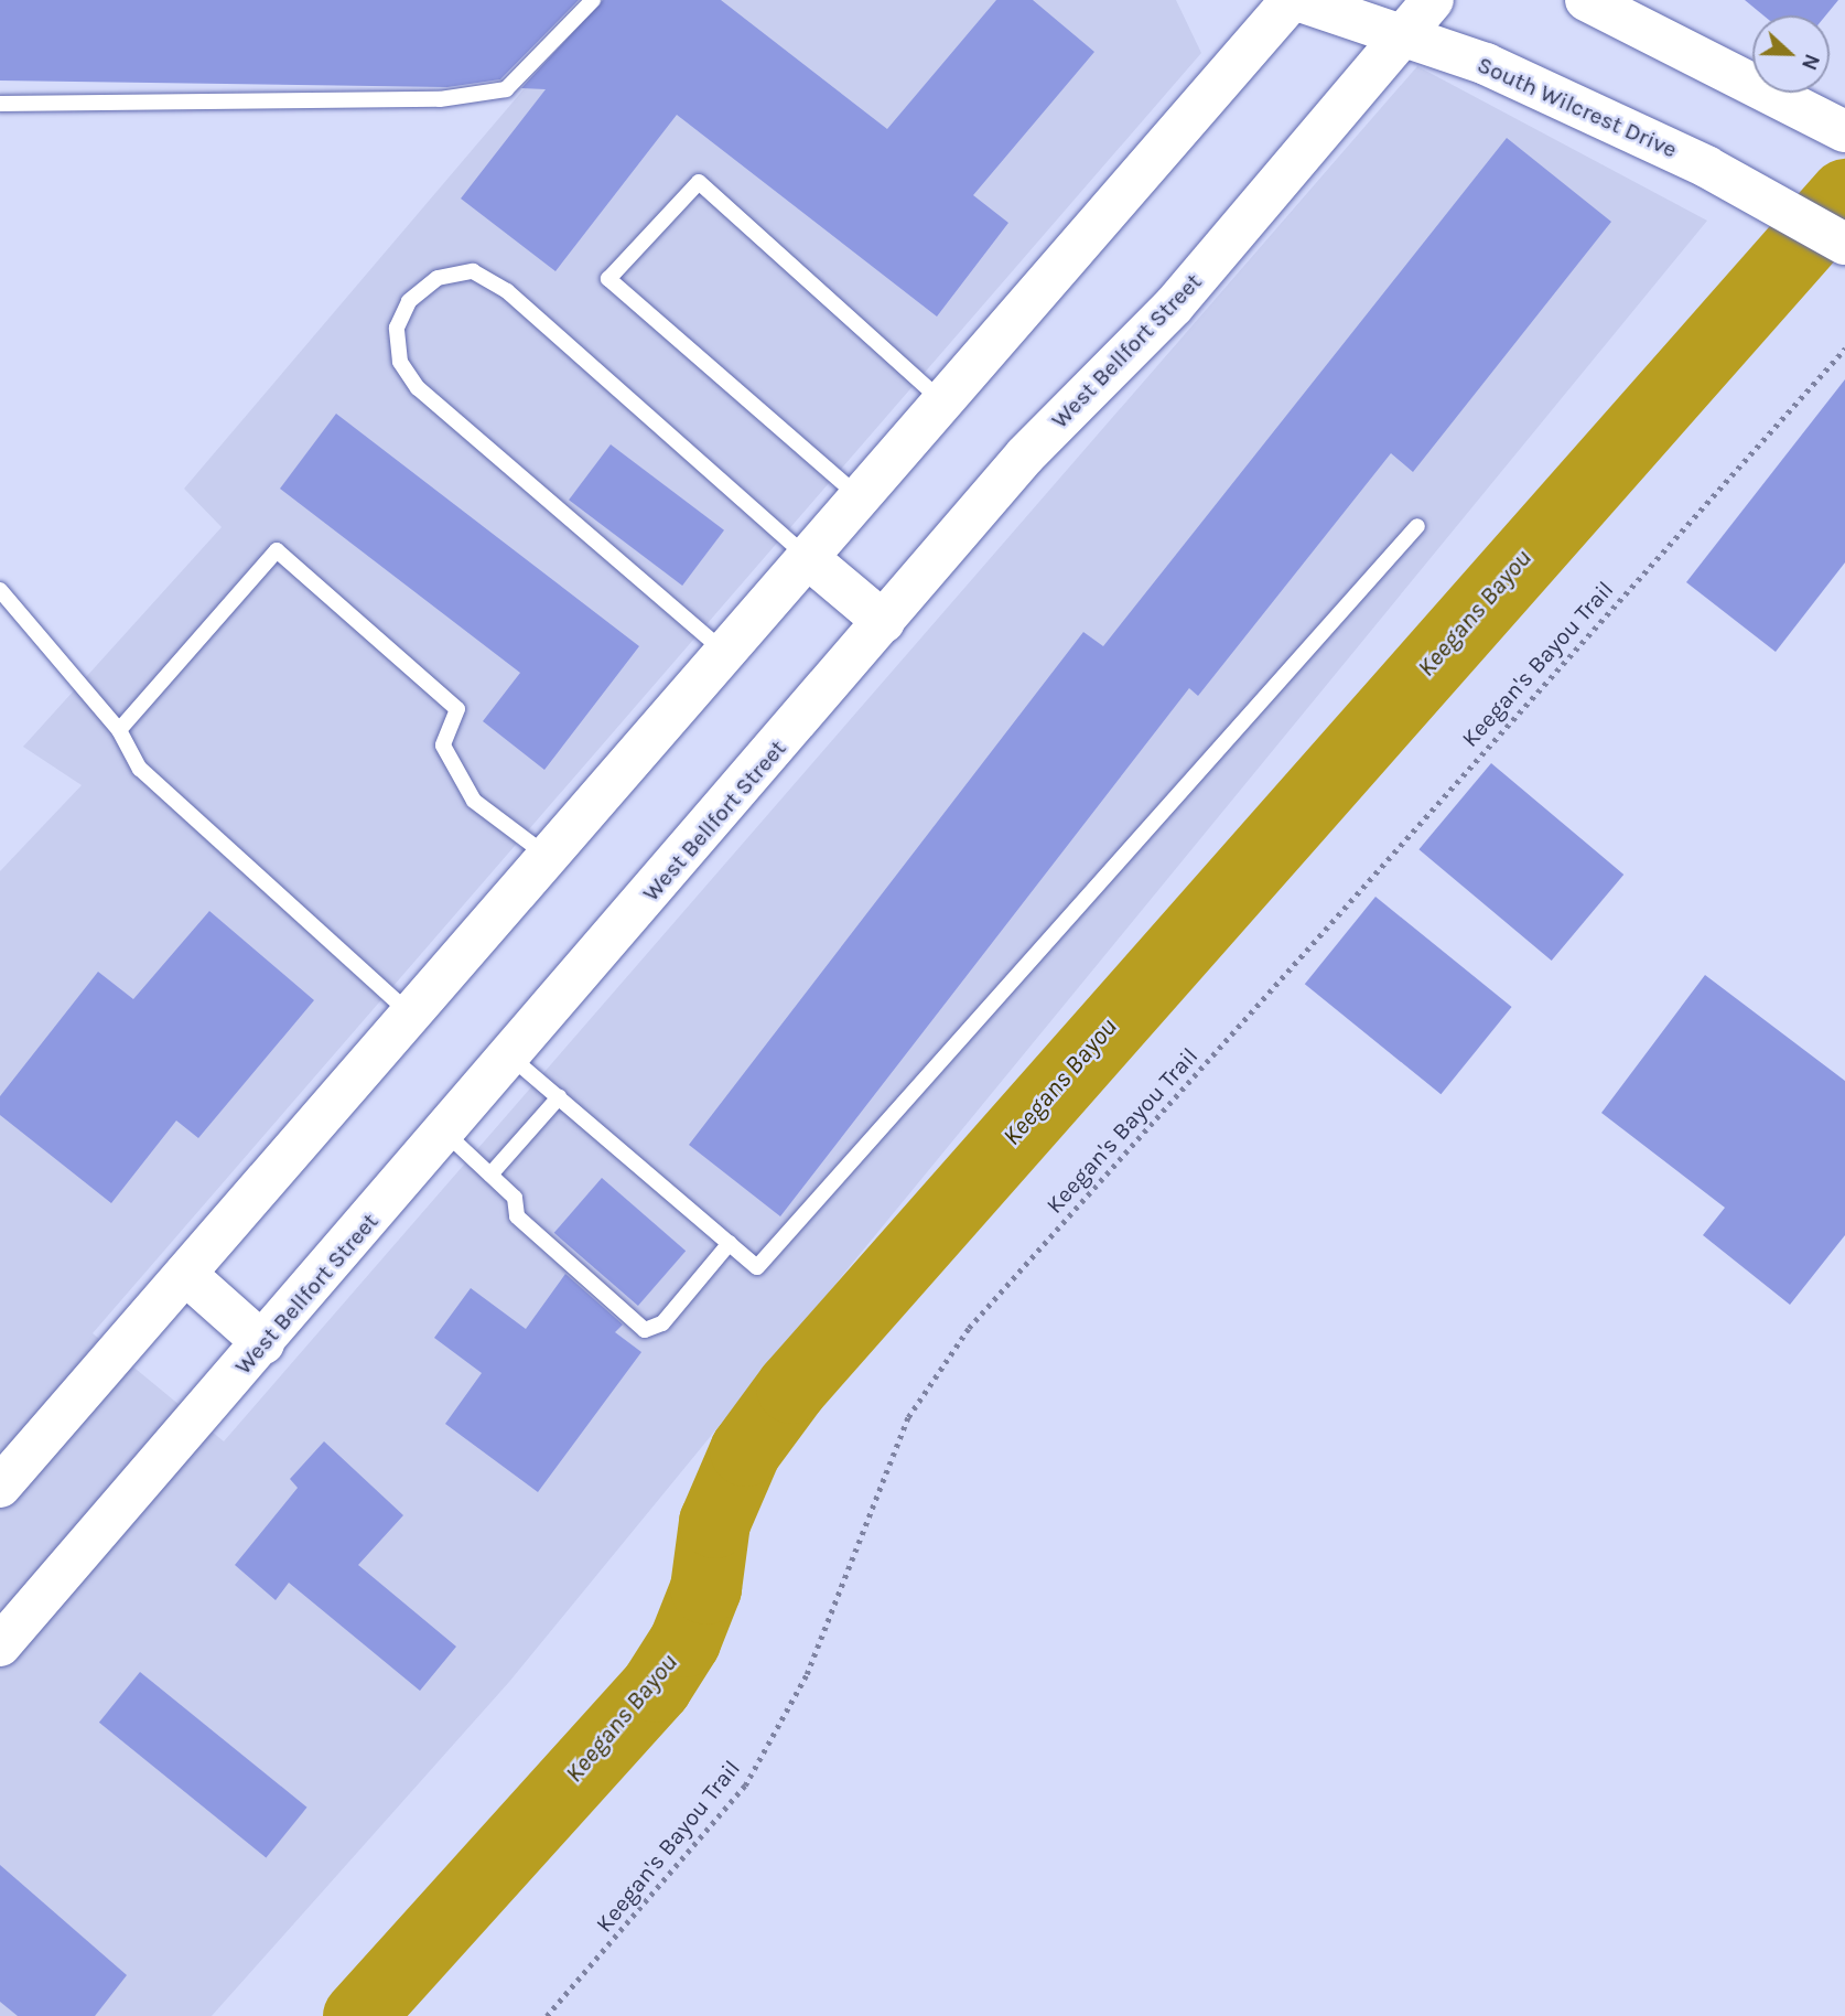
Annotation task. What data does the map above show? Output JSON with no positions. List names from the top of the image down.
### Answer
{
  "streets": {
    "main road": ["South Wilcrest Drive", "West Bellfort Street"],
    "path": ["Keegan's Bayou Trail"]
  },
  "crossings": [
    ["South Wilcrest Drive", "West Bellfort Street"]
  ],
  "water": ["Keegans Bayou"],
  "north": "right"
}
